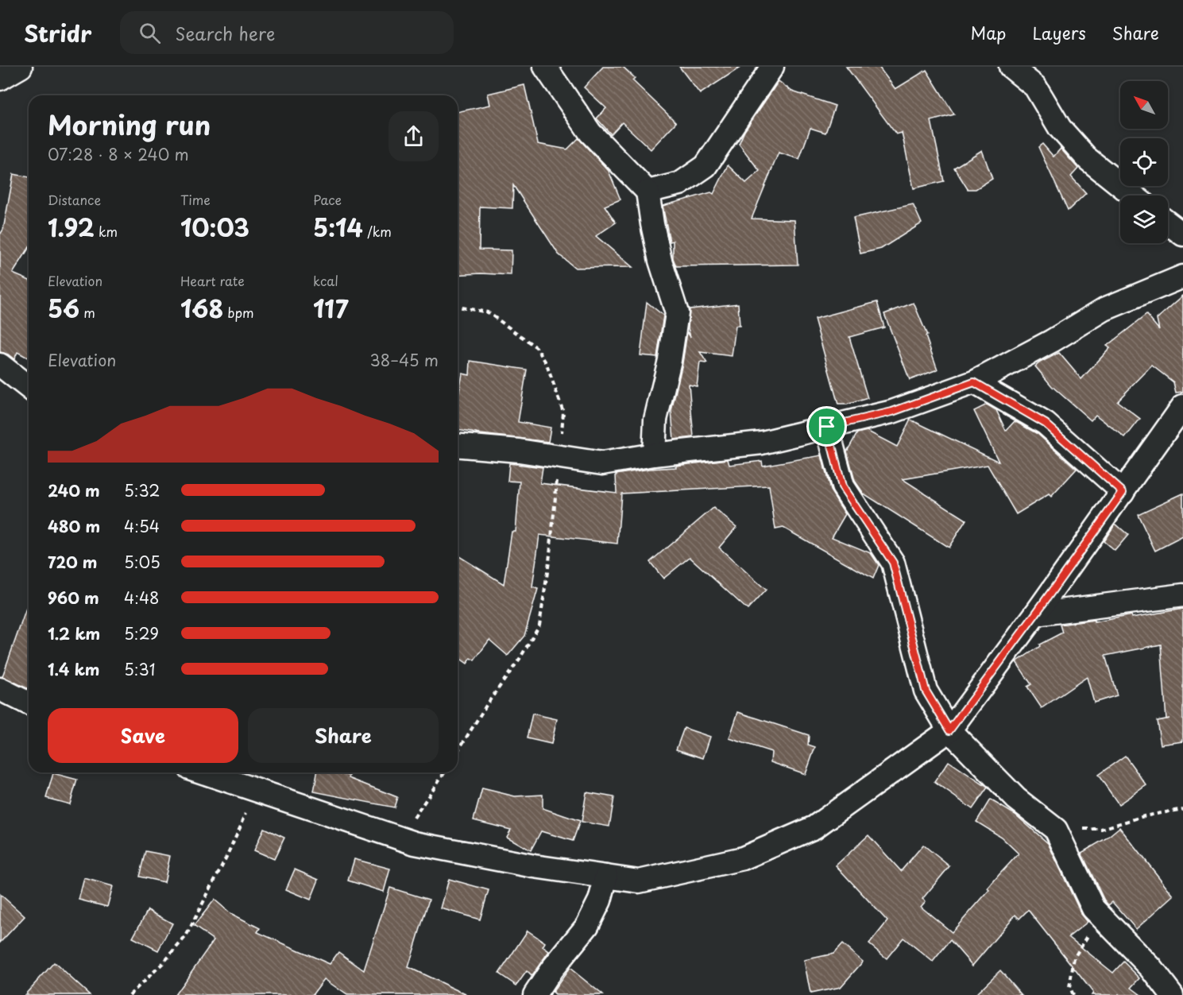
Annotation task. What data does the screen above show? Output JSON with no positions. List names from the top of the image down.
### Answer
{
  "north": "top left",
  "page": {
    "header": "Stridr",
    "search": "Search here",
    "nav": ["Map", "Layers", "Share"],
    "heading": ["Morning run", "07:28 · 8 × 240 m"],
    "stats": [
      ["Distance", "1.92 km"],
      ["Time", "10:03"],
      ["Pace", "5:14 /km"],
      ["Elevation", "56 m"],
      ["Heart rate", "168 bpm"],
      ["kcal", "117"]
    ],
    "chart": ["Elevation", "38–45 m"],
    "list": [
      {
        "name": "240 m",
        "note": "5:32"
      },
      {
        "name": "480 m",
        "note": "4:54"
      },
      {
        "name": "720 m",
        "note": "5:05"
      },
      {
        "name": "960 m",
        "note": "4:48"
      },
      {
        "name": "1.2 km",
        "note": "5:29"
      },
      {
        "name": "1.4 km",
        "note": "5:31"
      }
    ],
    "buttons": ["Save", "Share"]
  }
}
